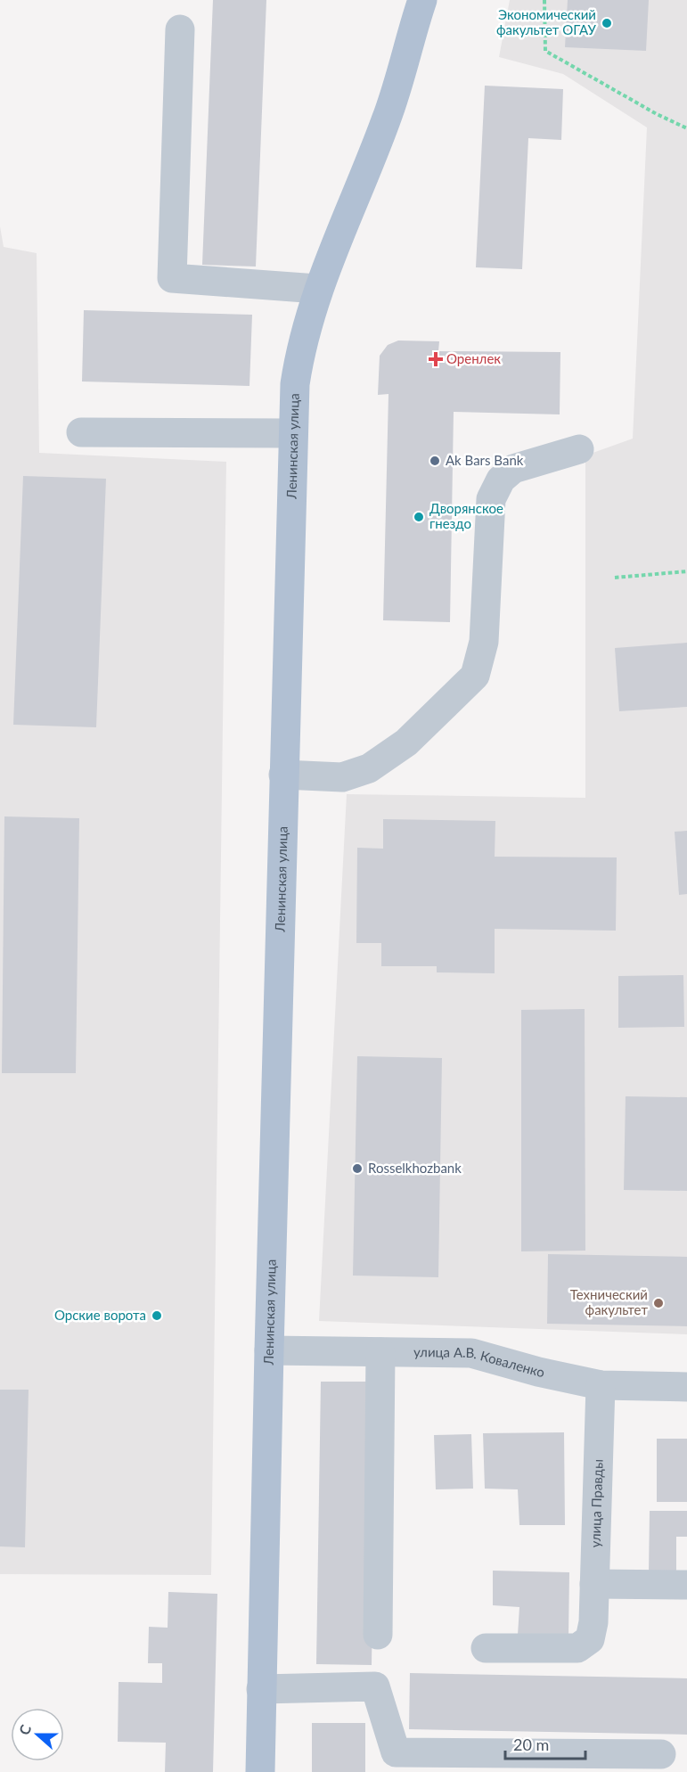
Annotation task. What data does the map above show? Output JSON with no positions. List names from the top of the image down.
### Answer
{
  "streets": {
    "main road": ["Ленинская улица"],
    "street": ["улица А.В. Коваленко", "улица Правды"]
  },
  "crossings": [
    ["Ленинская улица", "улица А.В. Коваленко"],
    ["улица А.В. Коваленко", "улица Правды"]
  ],
  "places": {
    "other": [
      "Экономический факультет ОГАУ",
      "Ak Bars Bank",
      "Дворянское гнездо",
      "Rosselkhozbank",
      "Технический факультет",
      "Орские ворота"
    ],
    "health": ["Оренлек"]
  },
  "scale_bar": "20 m",
  "north": "left"
}
